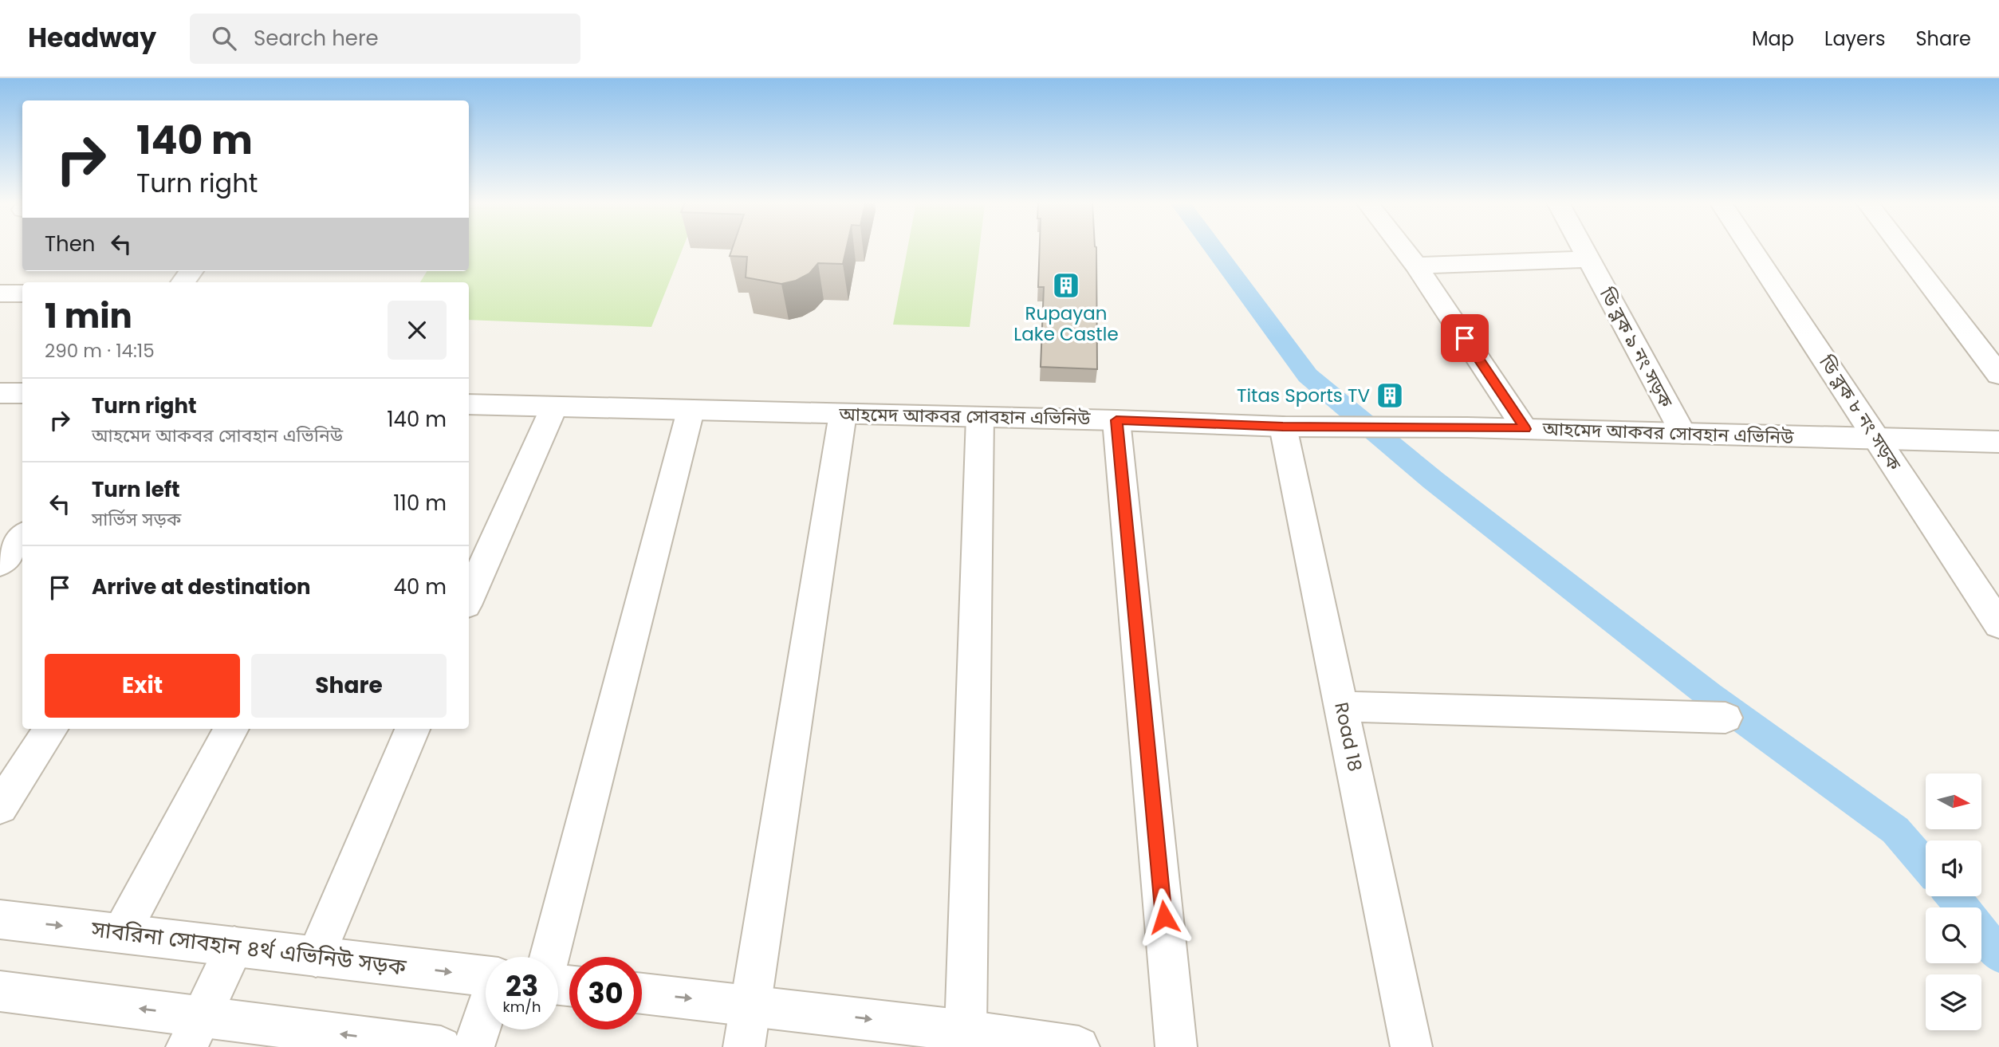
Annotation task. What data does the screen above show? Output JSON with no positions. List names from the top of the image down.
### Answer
{
  "streets": {
    "street": [
      "ডি ব্লক ৯ নং সড়ক",
      "ডি ব্লক ৮ নং সড়ক",
      "আহমেদ আকবর সোবহান এভিনিউ",
      "Road 18",
      "সাবরিনা সোবহান ৪র্থ এভিনিউ সড়ক"
    ]
  },
  "crossings": [
    ["ডি ব্লক ৯ নং সড়ক", "আহমেদ আকবর সোবহান এভিনিউ"],
    ["ডি ব্লক ৮ নং সড়ক", "আহমেদ আকবর সোবহান এভিনিউ"],
    ["আহমেদ আকবর সোবহান এভিনিউ", "Road 18"]
  ],
  "places": {
    "building": ["Rupayan Lake Castle", "Titas Sports TV"]
  },
  "north": "right",
  "page": {
    "header": "Headway",
    "search": "Search here",
    "nav": ["Map", "Layers", "Share"],
    "turn": ["140 m", "Turn right"],
    "then": "Then",
    "heading": ["1 min", "290 m · 14:15"],
    "list": [
      {
        "name": "Turn right",
        "note": "আহমেদ আকবর সোবহান এভিনিউ",
        "value": "140 m"
      },
      {
        "name": "Turn left",
        "note": "সার্ভিস সড়ক",
        "value": "110 m"
      },
      {
        "name": "Arrive at destination",
        "value": "40 m"
      }
    ],
    "buttons": ["Exit", "Share"],
    "speed": "23 km/h",
    "limit": "30"
  }
}
